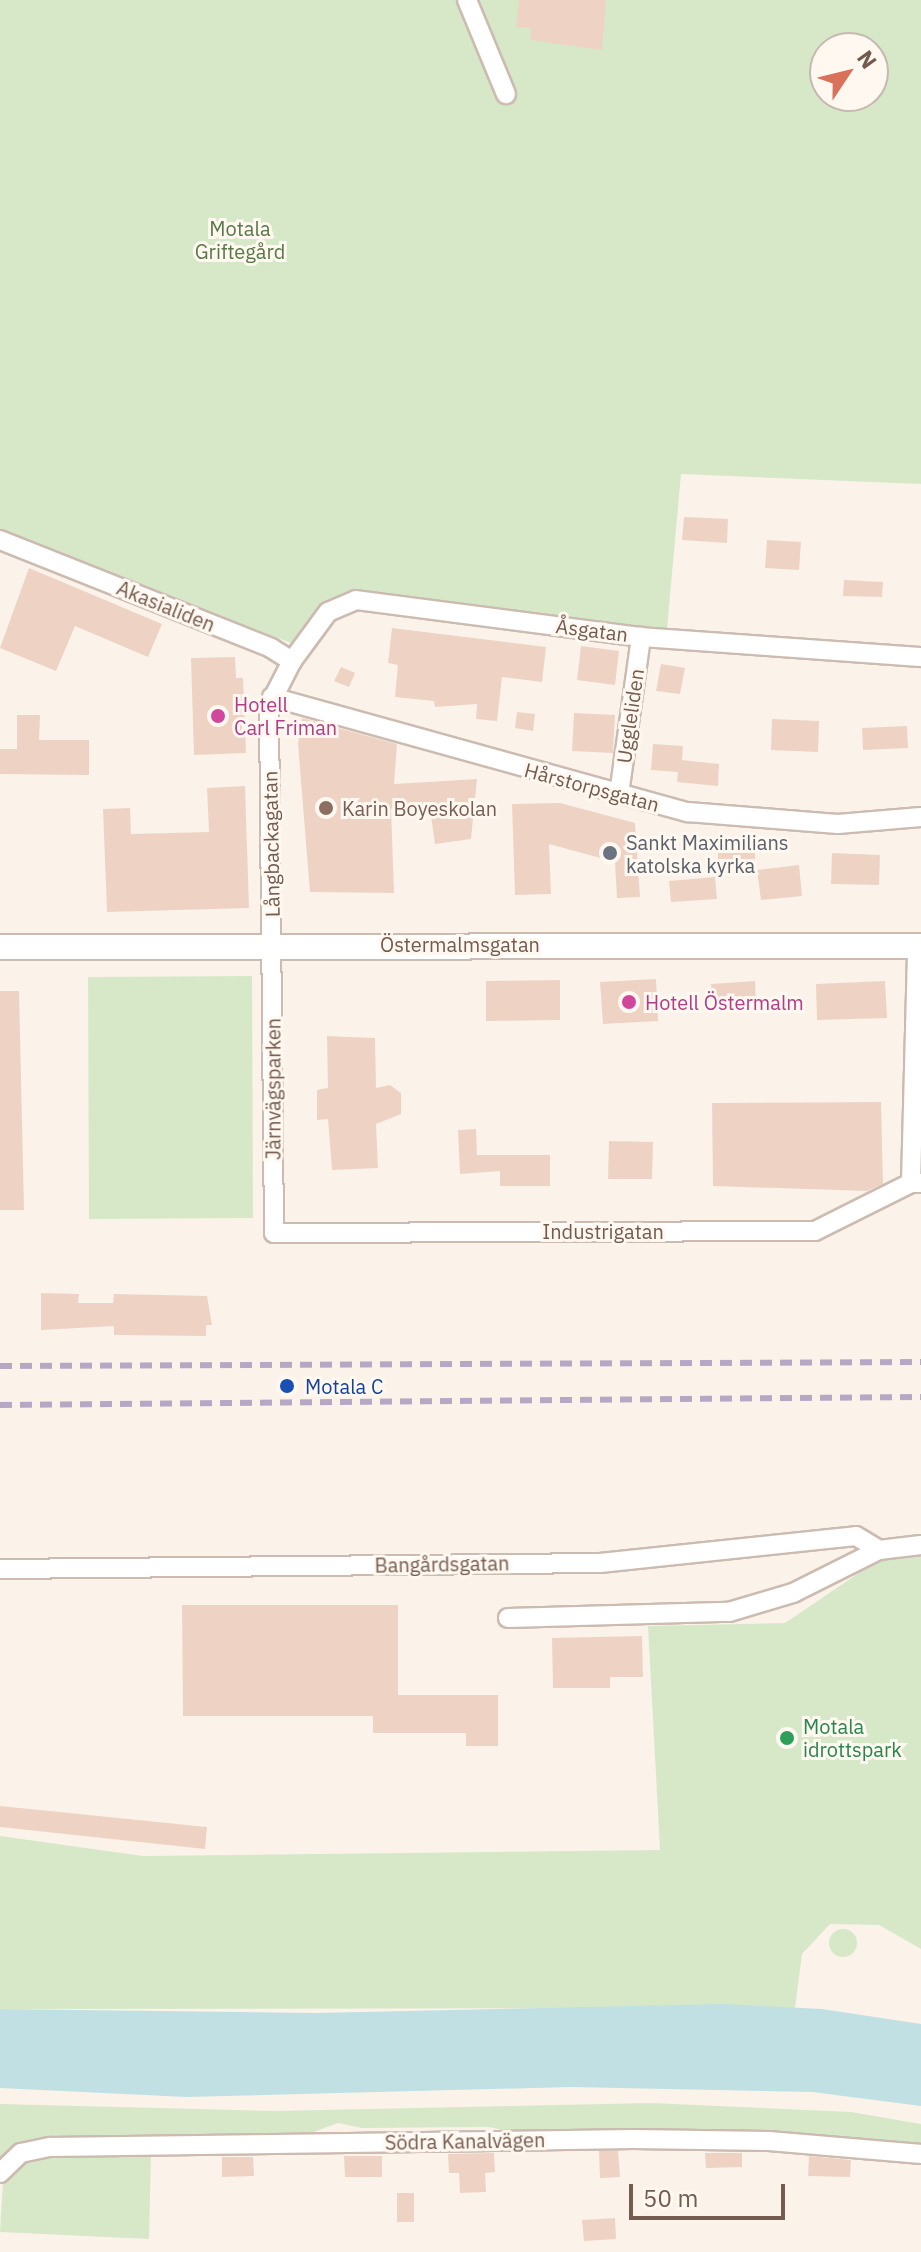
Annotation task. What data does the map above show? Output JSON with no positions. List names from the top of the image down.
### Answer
{
  "streets": {
    "street": [
      "Akasialiden",
      "Åsgatan",
      "Uggleliden",
      "Hårstorpsgatan",
      "Långbackagatan",
      "Östermalmsgatan",
      "Järnvägsparken",
      "Industrigatan",
      "Bangårdsgatan",
      "Södra Kanalvägen"
    ]
  },
  "crossings": [
    ["Akasialiden", "Åsgatan"],
    ["Åsgatan", "Uggleliden"],
    ["Uggleliden", "Hårstorpsgatan"],
    ["Hårstorpsgatan", "Långbackagatan"],
    ["Långbackagatan", "Östermalmsgatan"],
    ["Långbackagatan", "Järnvägsparken"],
    ["Östermalmsgatan", "Järnvägsparken"],
    ["Järnvägsparken", "Industrigatan"]
  ],
  "parks": ["Motala Griftegård"],
  "places": [
    "Hotell Carl Friman",
    "Karin Boyeskolan",
    "Sankt Maximilians katolska kyrka",
    "Hotell Östermalm",
    "Motala C",
    "Motala idrottspark"
  ],
  "scale_bar": "50 m",
  "north": "top right"
}
